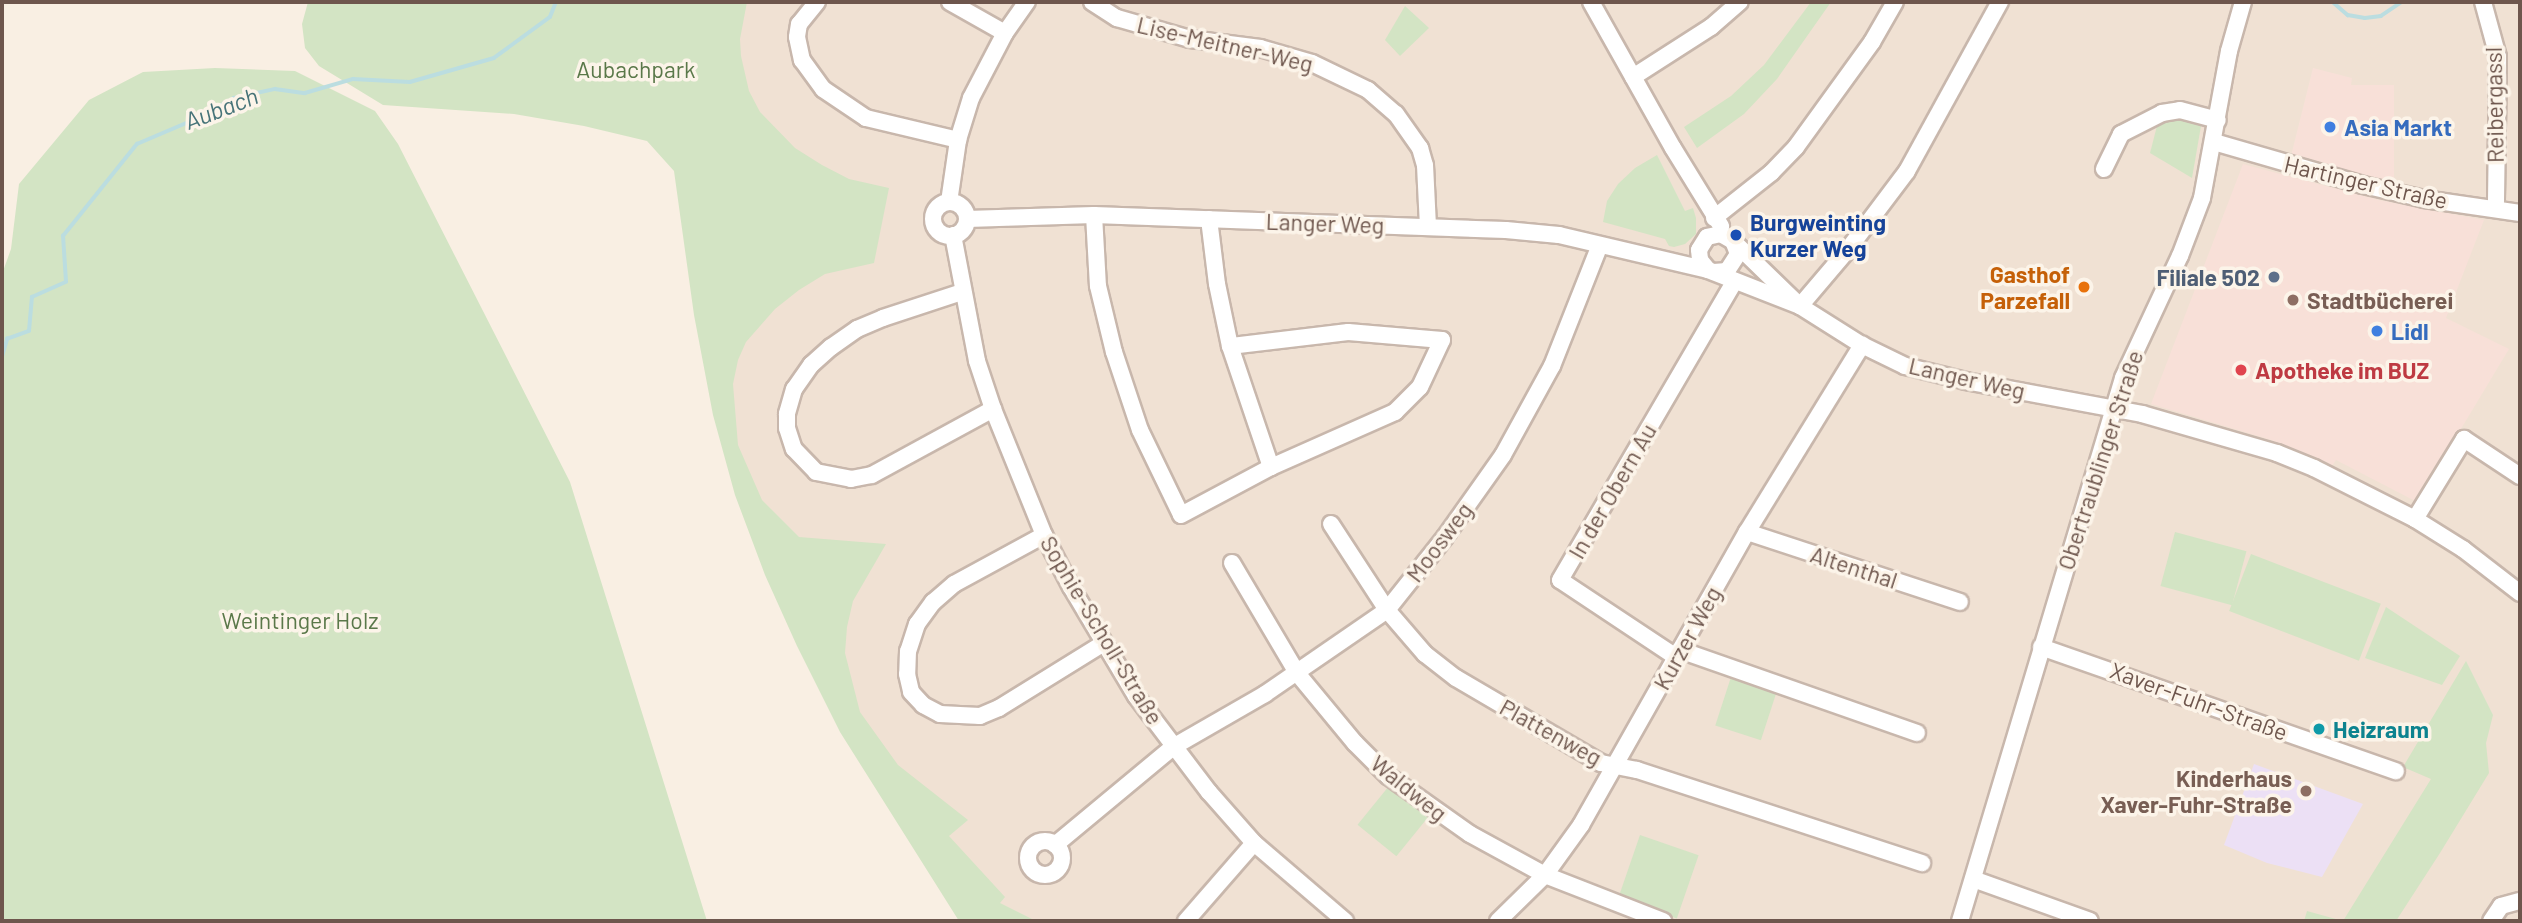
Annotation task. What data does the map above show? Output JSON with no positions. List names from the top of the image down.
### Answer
{
  "streets": {
    "street": [
      "Lise-Meitner-Weg",
      "Reibergassl",
      "Hartinger Straße",
      "Langer Weg",
      "Obertraublinger Straße",
      "In der Obern Au",
      "Moosweg",
      "Altenthal",
      "Sophie-Scholl-Straße",
      "Kurzer Weg",
      "Xaver-Fuhr-Straße",
      "Plattenweg",
      "Waldweg"
    ]
  },
  "crossings": [
    ["Lise-Meitner-Weg", "Langer Weg"],
    ["Reibergassl", "Hartinger Straße"],
    ["Hartinger Straße", "Obertraublinger Straße"],
    ["Langer Weg", "Obertraublinger Straße"],
    ["Langer Weg", "In der Obern Au"],
    ["Langer Weg", "Moosweg"],
    ["Langer Weg", "Sophie-Scholl-Straße"],
    ["Langer Weg", "Kurzer Weg"],
    ["Obertraublinger Straße", "Xaver-Fuhr-Straße"],
    ["In der Obern Au", "Kurzer Weg"],
    ["Moosweg", "Sophie-Scholl-Straße"],
    ["Moosweg", "Plattenweg"],
    ["Moosweg", "Waldweg"],
    ["Altenthal", "Kurzer Weg"],
    ["Kurzer Weg", "Plattenweg"],
    ["Kurzer Weg", "Waldweg"]
  ],
  "water": ["Aubach"],
  "parks": ["Aubachpark", "Weintinger Holz"],
  "places": [
    "Asia Markt",
    "Burgweinting Kurzer Weg",
    "Filiale 502",
    "Gasthof Parzefall",
    "Stadtbücherei",
    "Lidl",
    "Apotheke im BUZ",
    "Heizraum",
    "Kinderhaus Xaver-Fuhr-Straße"
  ]
}
